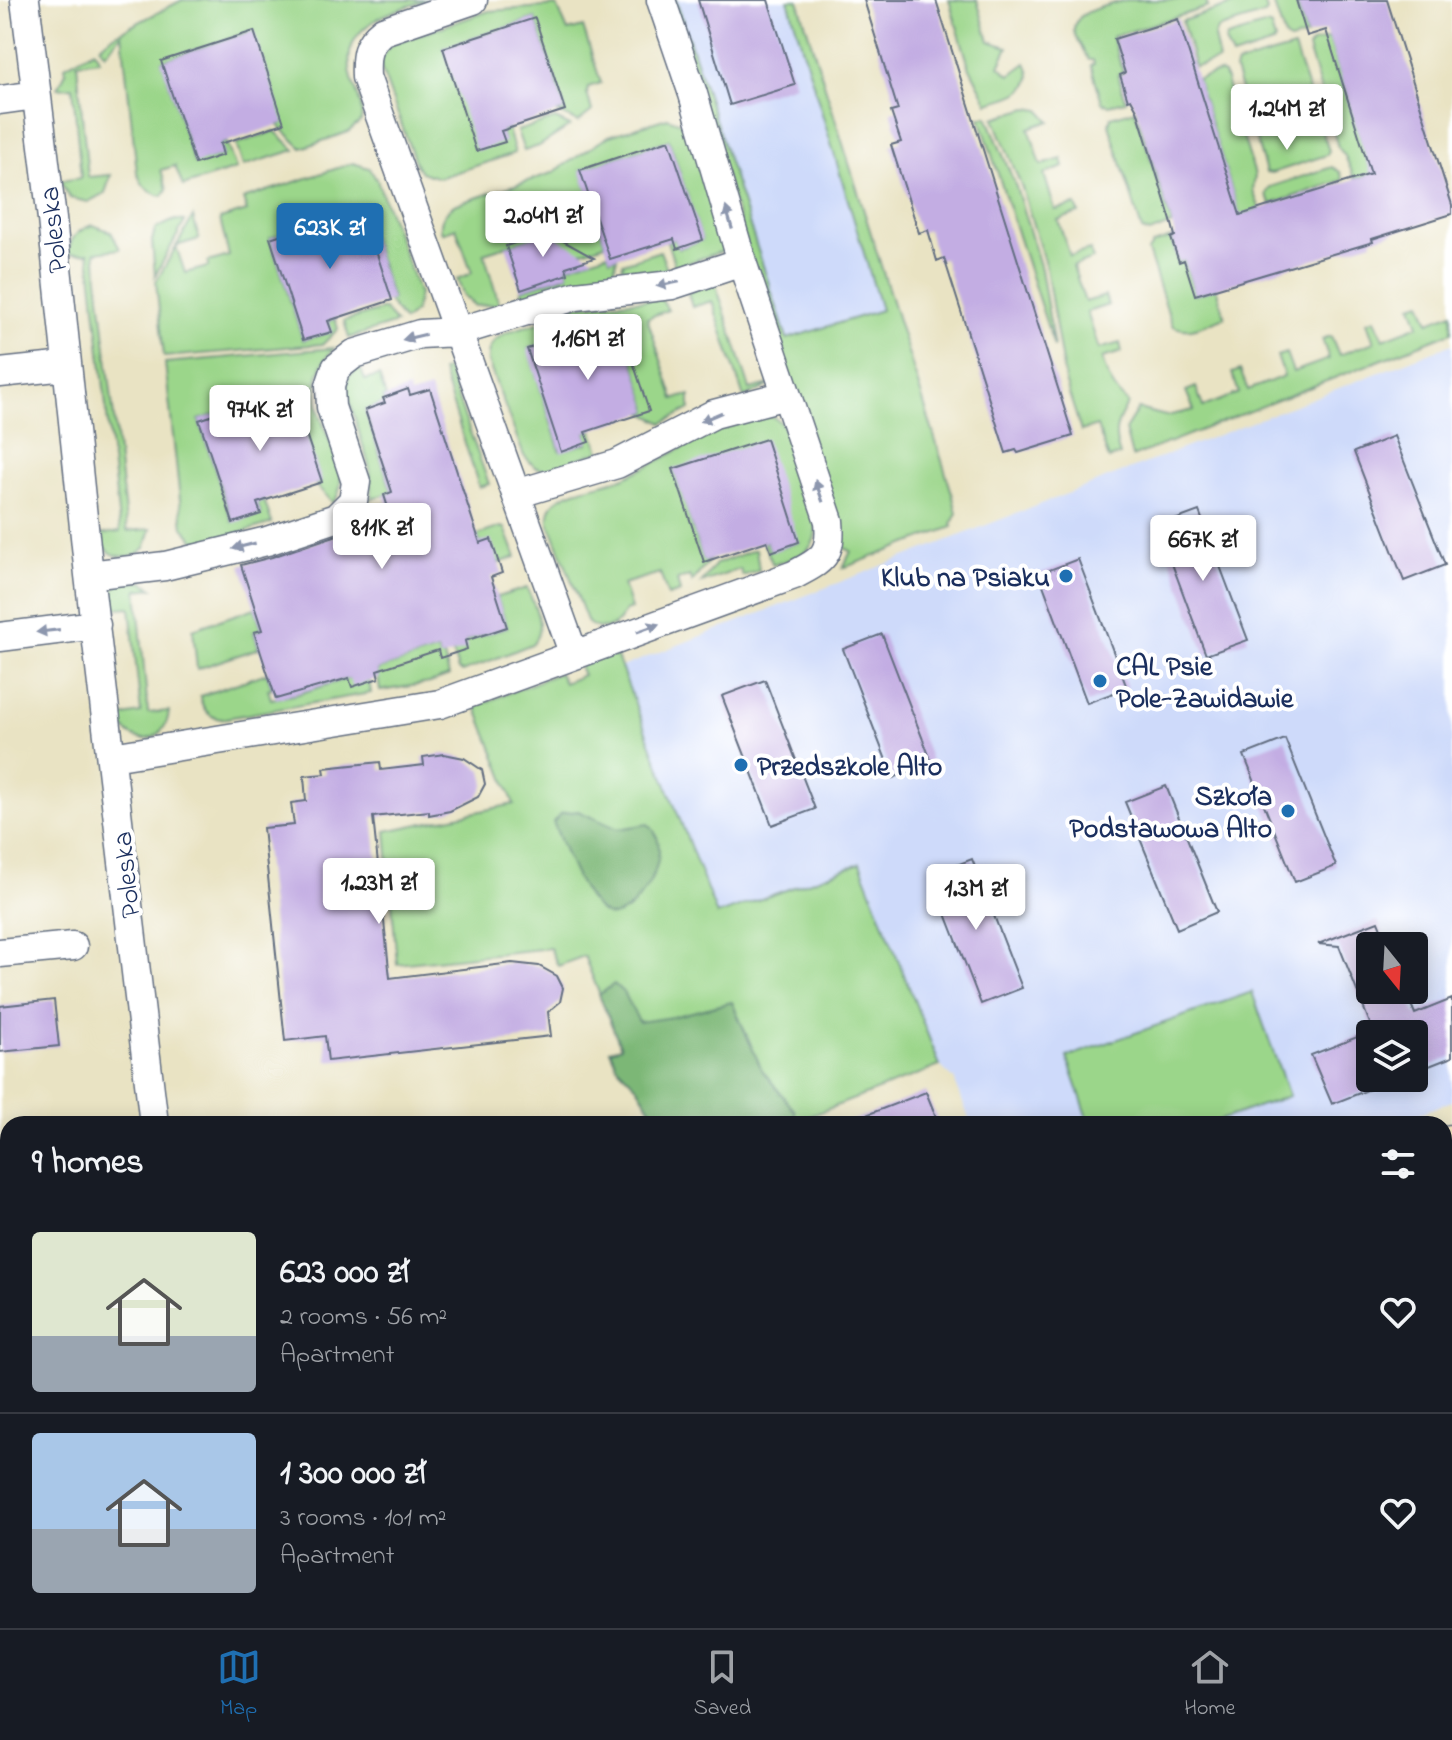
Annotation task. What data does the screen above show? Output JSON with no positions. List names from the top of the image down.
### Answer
{
  "streets": {
    "street": ["Poleska"]
  },
  "places": [
    "Klub na Psiaku",
    "CAL Psie Pole-Zawidawie",
    "Przedszkole Alto",
    "Szkoła Podstawowa Alto"
  ],
  "north": "bottom",
  "page": {
    "price": [
      "1.24M zł",
      "2.04M zł",
      "623K zł",
      "1.16M zł",
      "974K zł",
      "811K zł",
      "667K zł",
      "1.23M zł",
      "1.3M zł"
    ],
    "heading": "9 homes",
    "list": [
      {
        "name": "623 000 zł",
        "note": "2 rooms · 56 m² · Apartment"
      },
      {
        "name": "1 300 000 zł",
        "note": "3 rooms · 101 m² · Apartment"
      }
    ],
    "tabs": ["Map", "Saved", "Home"]
  }
}
